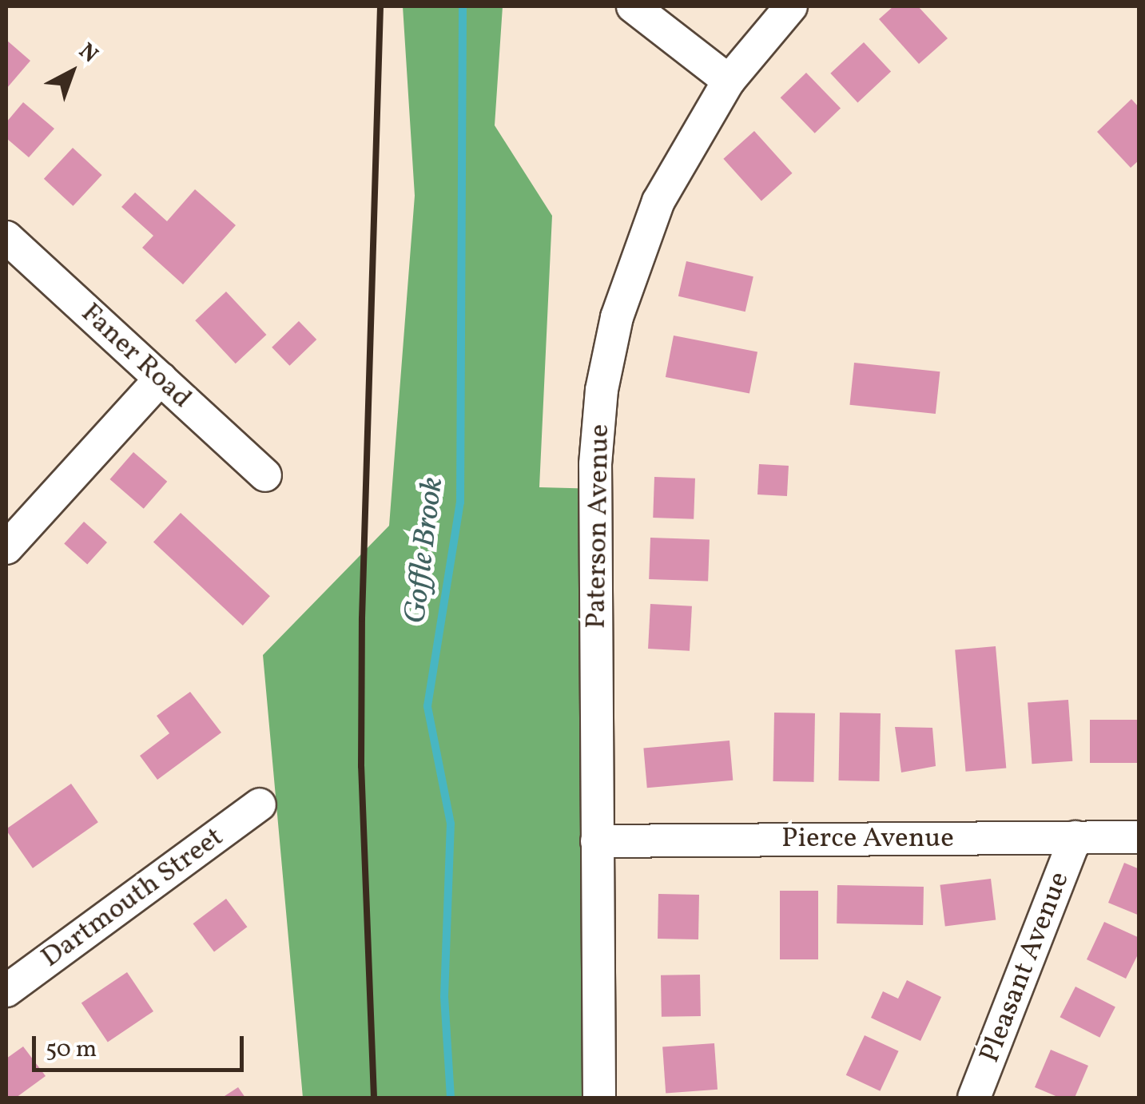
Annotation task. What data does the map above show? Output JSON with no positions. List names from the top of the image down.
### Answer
{
  "streets": {
    "street": [
      "Faner Road",
      "Paterson Avenue",
      "Pierce Avenue",
      "Dartmouth Street",
      "Pleasant Avenue"
    ]
  },
  "crossings": [
    ["Paterson Avenue", "Pierce Avenue"],
    ["Pierce Avenue", "Pleasant Avenue"]
  ],
  "water": ["Goffle Brook"],
  "scale_bar": "50 m",
  "north": "top right"
}
